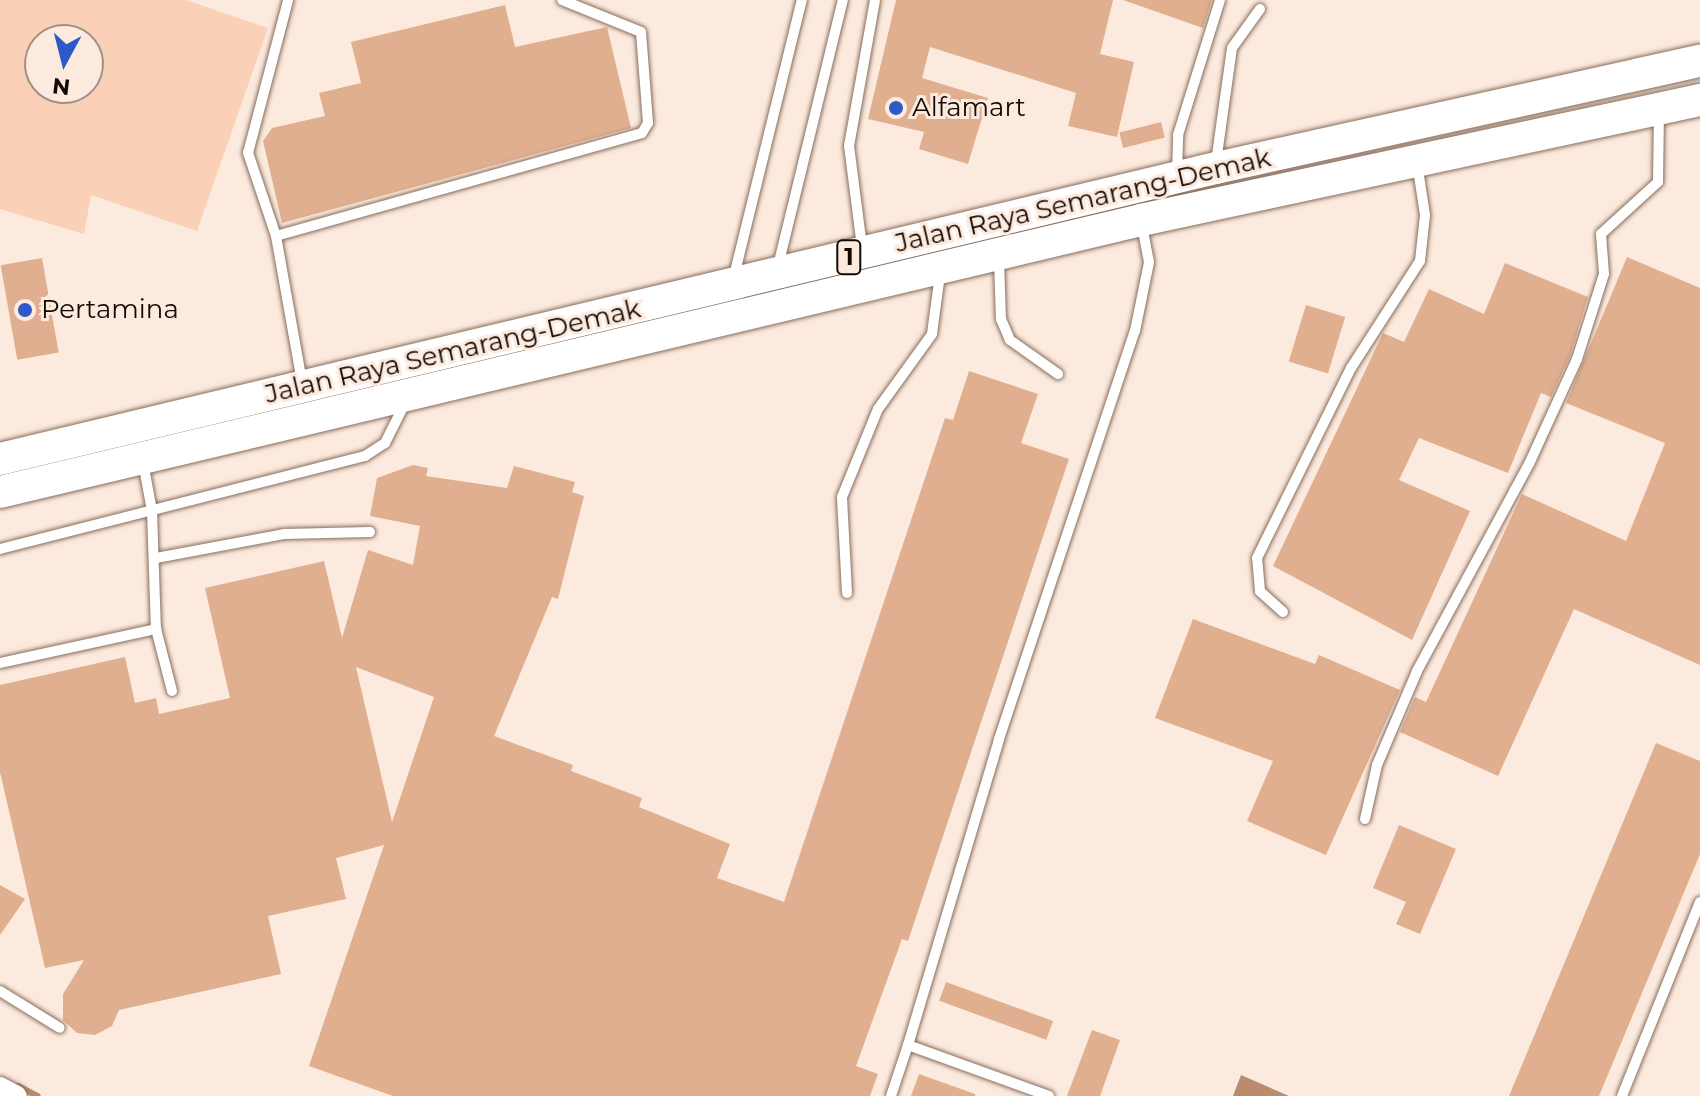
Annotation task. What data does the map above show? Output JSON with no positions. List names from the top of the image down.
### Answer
{
  "streets": {
    "highway": ["Jalan Raya Semarang-Demak", "1"]
  },
  "places": ["Alfamart", "Pertamina"],
  "north": "bottom"
}
